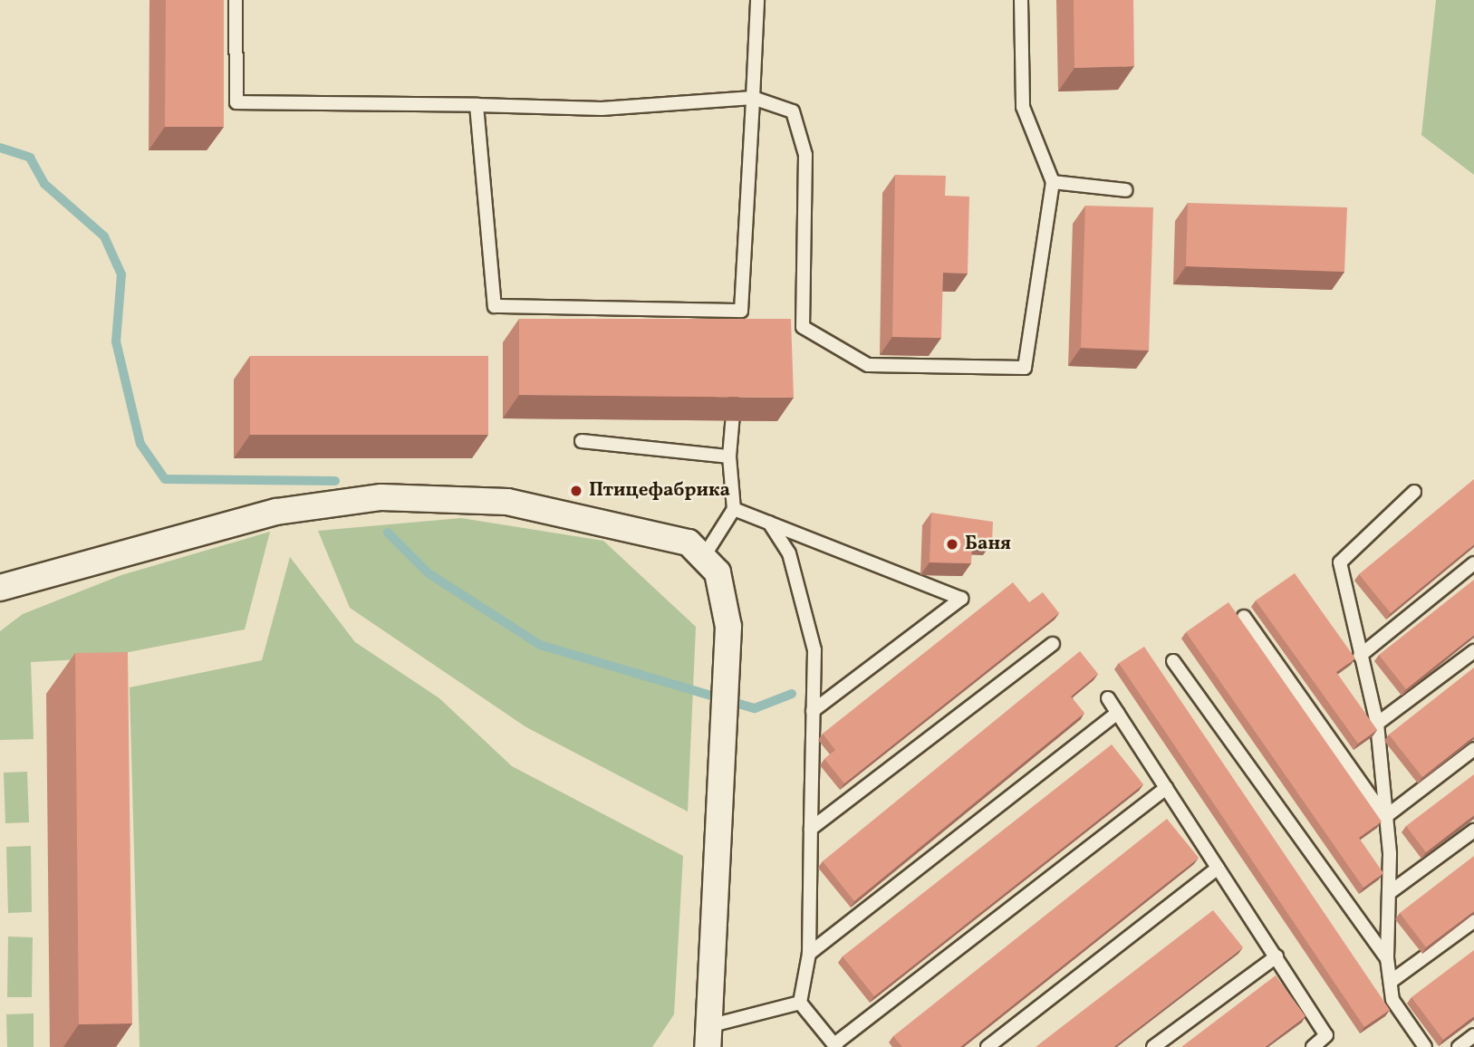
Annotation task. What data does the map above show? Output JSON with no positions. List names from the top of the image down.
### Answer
{
  "places": ["Птицефабрика", "Баня"]
}
